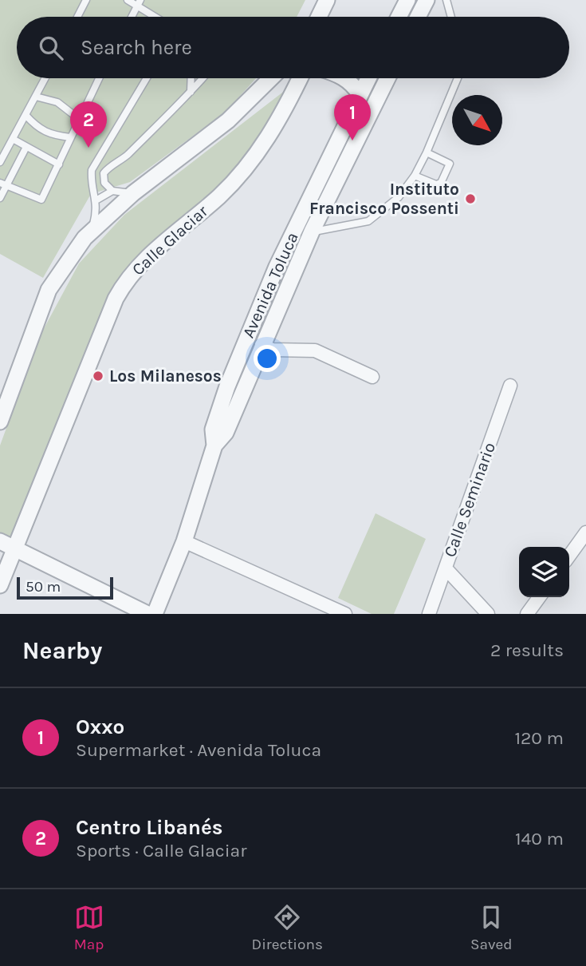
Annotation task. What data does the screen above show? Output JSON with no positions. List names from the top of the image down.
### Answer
{
  "streets": {
    "street": ["Calle Glaciar", "Avenida Toluca", "Calle Seminario"]
  },
  "places": ["Instituto Francisco Possenti", "Los Milanesos"],
  "scale_bar": "50 m",
  "north": "bottom right",
  "page": {
    "search": "Search here",
    "pins": ["1", "2"],
    "scale": "50 m",
    "heading": ["Nearby", "2 results"],
    "list": [
      {
        "mark": "1",
        "name": "Oxxo",
        "note": "Supermarket · Avenida Toluca",
        "value": "120 m"
      },
      {
        "mark": "2",
        "name": "Centro Libanés",
        "note": "Sports · Calle Glaciar",
        "value": "140 m"
      }
    ],
    "nav": ["Map", "Directions", "Saved"]
  }
}
